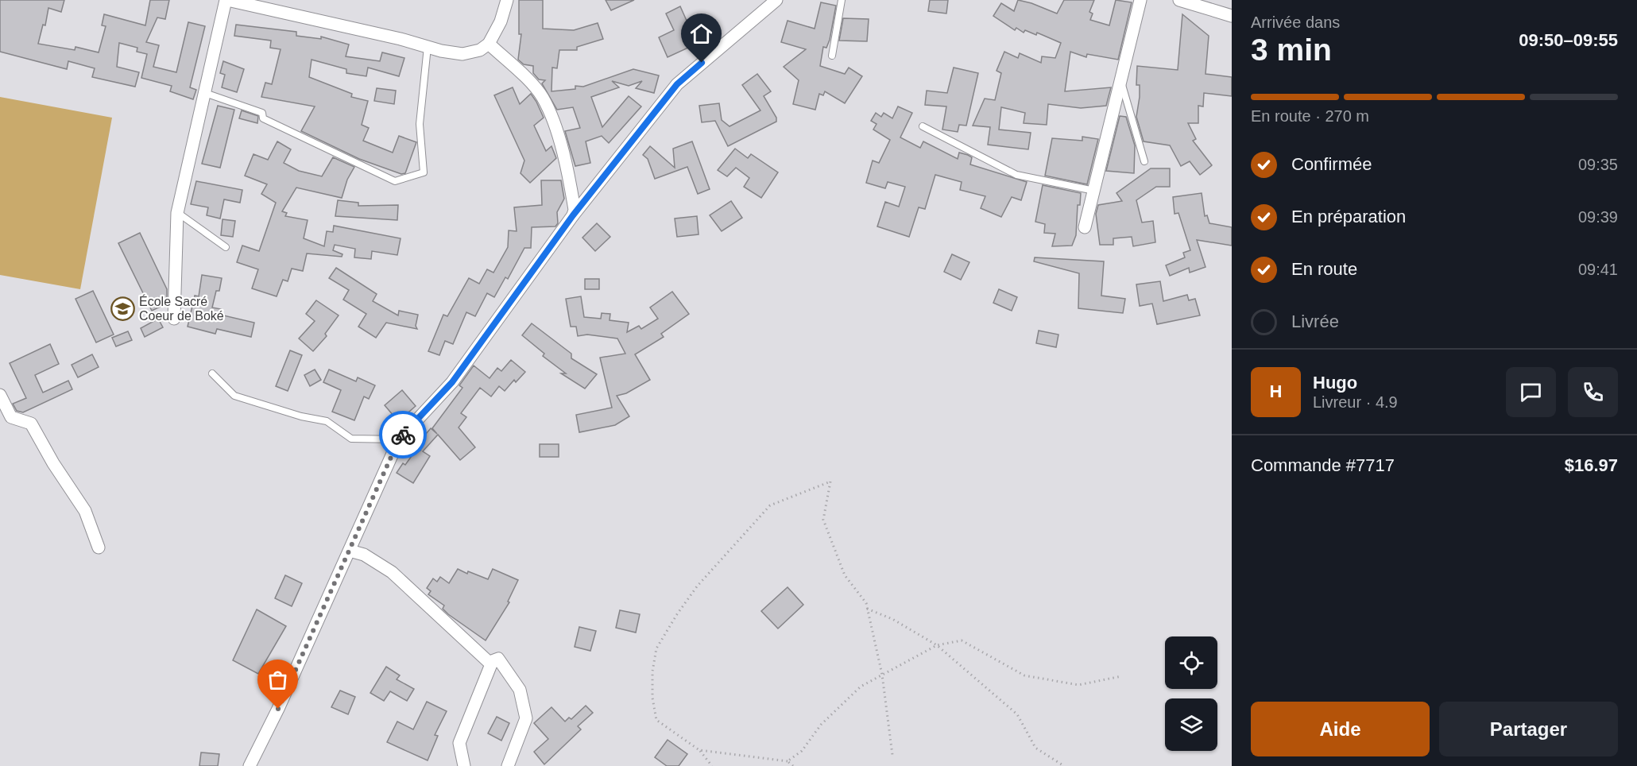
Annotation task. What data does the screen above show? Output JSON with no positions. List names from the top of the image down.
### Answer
{
  "places": {
    "school or university": ["École Sacré Coeur de Boké"]
  },
  "page": {
    "heading": ["3 min", "Arrivée dans", "09:50–09:55"],
    "panel": [
      "Hugo",
      "Livreur · 4.9",
      "Commande #7717",
      "$16.97"
    ],
    "bar": "En route · 270 m",
    "list": [
      ["Confirmée", "09:35"],
      ["En préparation", "09:39"],
      ["En route", "09:41"],
      "Livrée"
    ],
    "round": "H",
    "buttons": ["Aide", "Partager"]
  }
}
